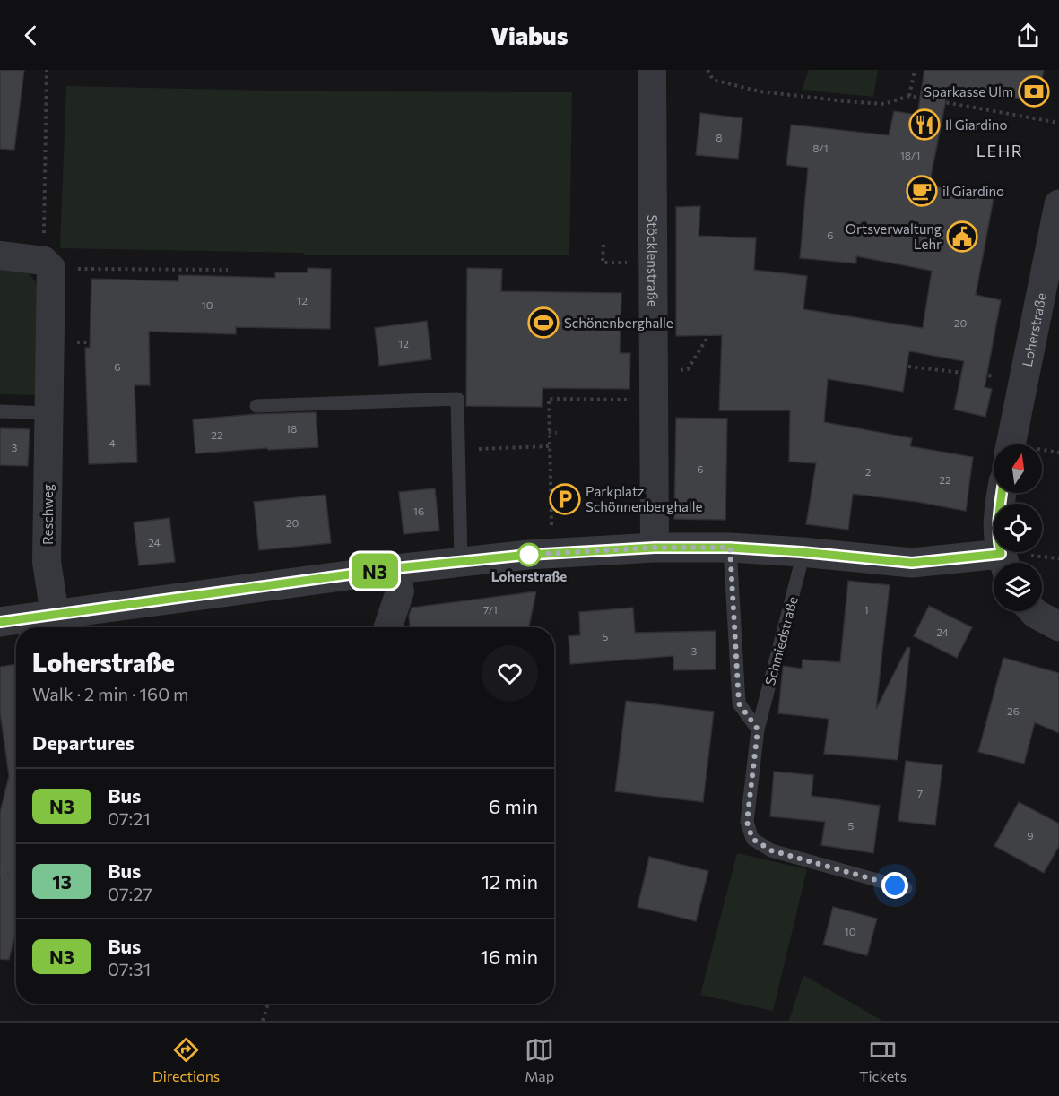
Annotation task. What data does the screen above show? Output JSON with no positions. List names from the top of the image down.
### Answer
{
  "streets": {
    "street": ["Stöcklenstraße", "Loherstraße", "Reschweg"],
    "lane": ["Schmiedstraße"]
  },
  "districts": ["LEHR"],
  "places": {
    "bank": ["Sparkasse Ulm"],
    "restaurant": ["Il Giardino"],
    "cafe": ["il Giardino"],
    "public building": ["Ortsverwaltung Lehr"],
    "sports": ["Schönenberghalle"],
    "parking": ["Parkplatz Schönnenberghalle"],
    "other": ["Loherstraße"]
  },
  "lines": ["bus line N3"],
  "house_numbers": [
    "8",
    "8/1",
    "18/1",
    "6",
    "12",
    "10",
    "20",
    "12",
    "6",
    "18",
    "22",
    "4",
    "3",
    "6",
    "2",
    "22",
    "16",
    "20",
    "24",
    "7/1",
    "1",
    "24",
    "5",
    "3",
    "26",
    "7",
    "5",
    "9",
    "10"
  ],
  "north": "top",
  "page": {
    "header": "Viabus",
    "on_map": "N3",
    "heading": [
      ["Loherstraße", "Walk · 2 min · 160 m"],
      "Departures"
    ],
    "list": [
      {
        "mark": "N3",
        "name": "Bus",
        "note": "07:21",
        "value": "6 min"
      },
      {
        "mark": "13",
        "name": "Bus",
        "note": "07:27",
        "value": "12 min"
      },
      {
        "mark": "N3",
        "name": "Bus",
        "note": "07:31",
        "value": "16 min"
      }
    ],
    "tabs": ["Directions", "Map", "Tickets"]
  }
}
